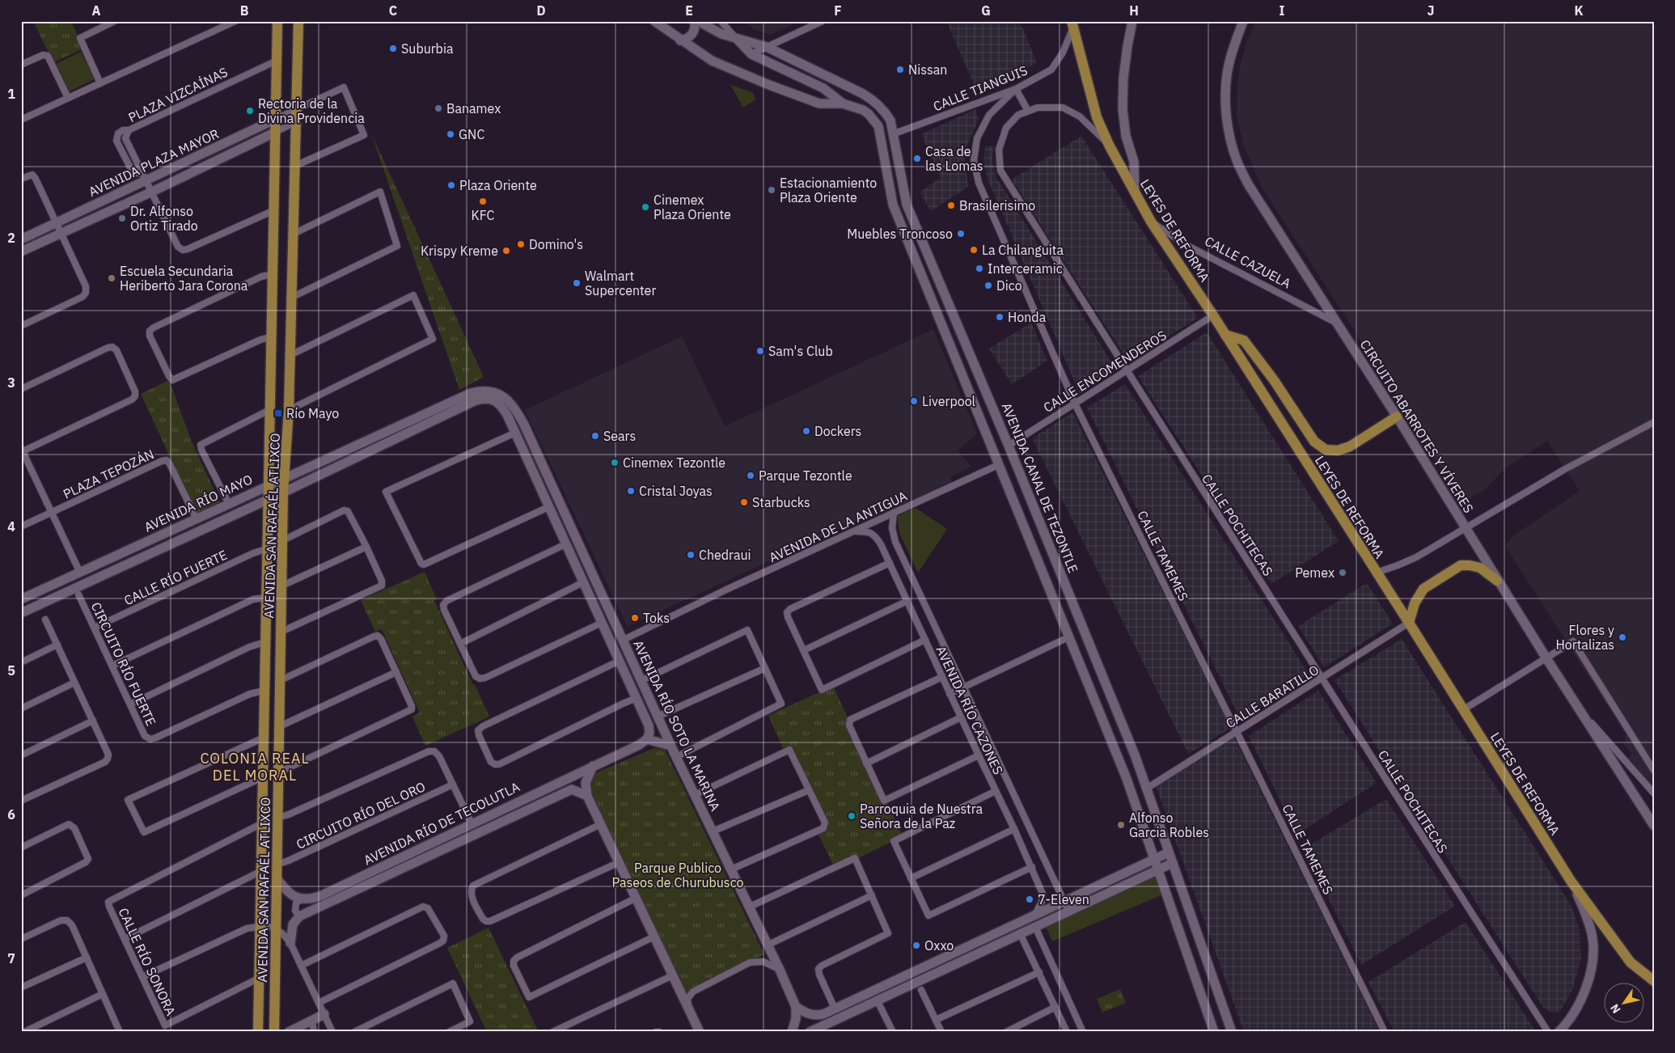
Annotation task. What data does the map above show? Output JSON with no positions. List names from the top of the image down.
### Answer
{
  "streets": {
    "main road": ["LEYES DE REFORMA", "AVENIDA SAN RAFAÉL ATLIXCO"],
    "street": [
      "CALLE TIANGUIS",
      "PLAZA VIZCAÍNAS",
      "AVENIDA PLAZA MAYOR",
      "CALLE CAZUELA",
      "CALLE ENCOMENDEROS",
      "CIRCUITO ABARROTES Y VÍVERES",
      "PLAZA TEPOZÁN",
      "AVENIDA CANAL DE TEZONTLE",
      "AVENIDA RÍO MAYO",
      "CALLE POCHITECAS",
      "AVENIDA DE LA ANTIGUA",
      "CALLE TAMEMES",
      "CALLE RÍO FUERTE",
      "CIRCUITO RÍO FUERTE",
      "CALLE BARATILLO",
      "AVENIDA RÍO CAZONES",
      "AVENIDA RÍO SOTO LA MARINA",
      "CIRCUITO RÍO DEL ORO",
      "AVENIDA RÍO DE TECOLUTLA",
      "CALLE RÍO SONORA"
    ]
  },
  "crossings": [
    ["CALLE TIANGUIS", "LEYES DE REFORMA"],
    ["CALLE TIANGUIS", "AVENIDA CANAL DE TEZONTLE"],
    ["CALLE TIANGUIS", "CALLE TAMEMES"],
    ["PLAZA VIZCAÍNAS", "AVENIDA PLAZA MAYOR"],
    ["PLAZA VIZCAÍNAS", "AVENIDA SAN RAFAÉL ATLIXCO"],
    ["AVENIDA PLAZA MAYOR", "AVENIDA SAN RAFAÉL ATLIXCO"],
    ["LEYES DE REFORMA", "CALLE CAZUELA"],
    ["LEYES DE REFORMA", "CALLE ENCOMENDEROS"],
    ["LEYES DE REFORMA", "CALLE POCHITECAS"],
    ["LEYES DE REFORMA", "CALLE BARATILLO"],
    ["CALLE CAZUELA", "CIRCUITO ABARROTES Y VÍVERES"],
    ["CALLE ENCOMENDEROS", "AVENIDA CANAL DE TEZONTLE"],
    ["CALLE ENCOMENDEROS", "CALLE POCHITECAS"],
    ["CALLE ENCOMENDEROS", "CALLE TAMEMES"],
    ["PLAZA TEPOZÁN", "AVENIDA RÍO MAYO"],
    ["AVENIDA CANAL DE TEZONTLE", "AVENIDA DE LA ANTIGUA"],
    ["AVENIDA CANAL DE TEZONTLE", "CALLE BARATILLO"],
    ["AVENIDA RÍO MAYO", "AVENIDA SAN RAFAÉL ATLIXCO"],
    ["AVENIDA RÍO MAYO", "AVENIDA RÍO SOTO LA MARINA"],
    ["CALLE POCHITECAS", "CALLE BARATILLO"],
    ["AVENIDA SAN RAFAÉL ATLIXCO", "CALLE RÍO FUERTE"],
    ["AVENIDA SAN RAFAÉL ATLIXCO", "CIRCUITO RÍO FUERTE"],
    ["AVENIDA SAN RAFAÉL ATLIXCO", "CIRCUITO RÍO DEL ORO"],
    ["AVENIDA SAN RAFAÉL ATLIXCO", "CALLE RÍO SONORA"],
    ["AVENIDA DE LA ANTIGUA", "AVENIDA RÍO CAZONES"],
    ["AVENIDA DE LA ANTIGUA", "AVENIDA RÍO SOTO LA MARINA"],
    ["CALLE TAMEMES", "CALLE BARATILLO"],
    ["CALLE RÍO FUERTE", "CIRCUITO RÍO FUERTE"],
    ["AVENIDA RÍO SOTO LA MARINA", "AVENIDA RÍO DE TECOLUTLA"]
  ],
  "districts": ["COLONIA REAL DEL MORAL"],
  "parks": ["Parque Publico Paseos de Churubusco"],
  "places": {
    "other": [
      "Suburbia",
      "Nissan",
      "Banamex",
      "Rectoria de la Divina Providencia",
      "GNC",
      "Casa de las Lomas",
      "Plaza Oriente",
      "Estacionamiento Plaza Oriente",
      "KFC",
      "Brasilerisimo",
      "Cinemex Plaza Oriente",
      "Dr. Alfonso Ortiz Tirado",
      "Muebles Troncoso",
      "Domino's",
      "La Chilanguita",
      "Krispy Kreme",
      "Interceramic",
      "Escuela Secundaria Heriberto Jara Corona",
      "Walmart Supercenter",
      "Dico",
      "Honda",
      "Sam's Club",
      "Liverpool",
      "Dockers",
      "Sears",
      "Cinemex Tezontle",
      "Parque Tezontle",
      "Cristal Joyas",
      "Starbucks",
      "Chedraui",
      "Pemex",
      "Toks",
      "Flores y Hortalizas",
      "Parroquia de Nuestra Señora de la Paz",
      "Alfonso Garcia Robles",
      "7-Eleven",
      "Oxxo"
    ],
    "transit": ["Río Mayo"]
  },
  "north": "bottom left",
  "grid": {
    "columns": [
      "A",
      "B",
      "C",
      "D",
      "E",
      "F",
      "G",
      "H",
      "I",
      "J",
      "K"
    ],
    "rows": [
      "1",
      "2",
      "3",
      "4",
      "5",
      "6",
      "7"
    ]
  }
}
